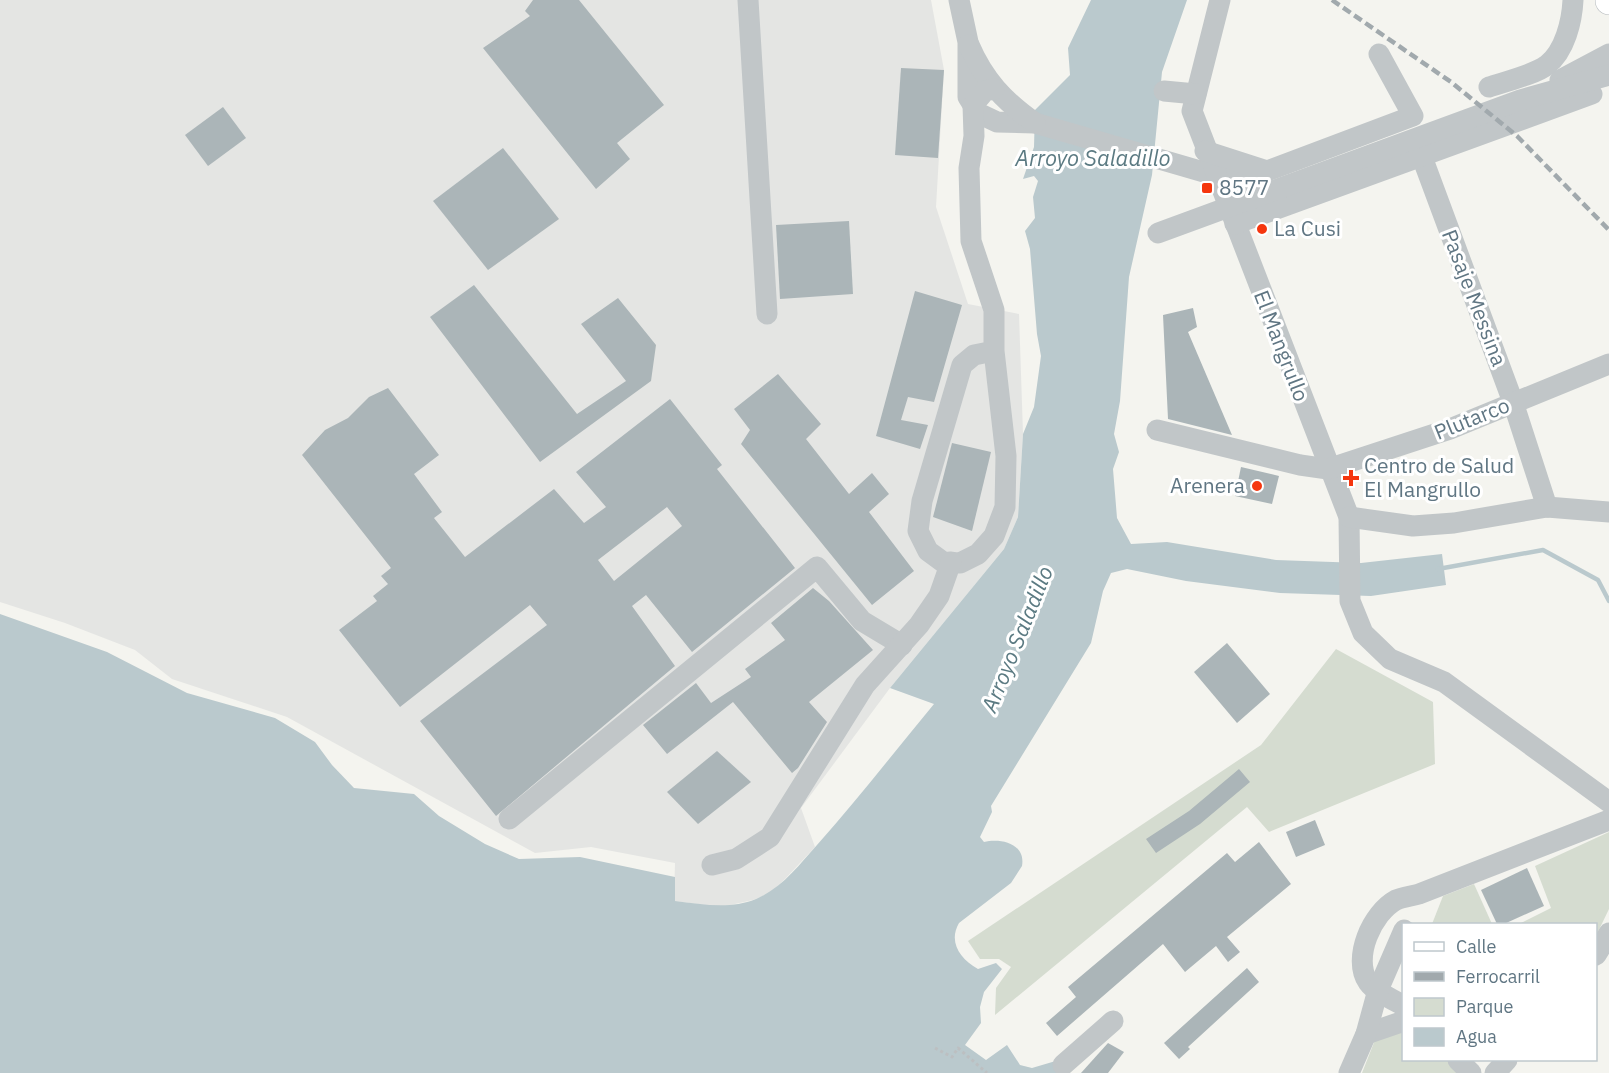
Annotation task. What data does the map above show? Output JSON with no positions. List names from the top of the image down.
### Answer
{
  "streets": {
    "street": ["Pasaje Messina", "El Mangrullo", "Plutarco"]
  },
  "crossings": [
    ["Pasaje Messina", "Plutarco"],
    ["El Mangrullo", "Plutarco"]
  ],
  "water": ["Arroyo Saladillo"],
  "places": {
    "transit": ["8577"],
    "other": ["La Cusi", "Arenera"],
    "health": ["Centro de Salud El Mangrullo"]
  },
  "legend": [
    "Calle",
    "Ferrocarril",
    "Parque",
    "Agua"
  ]
}
